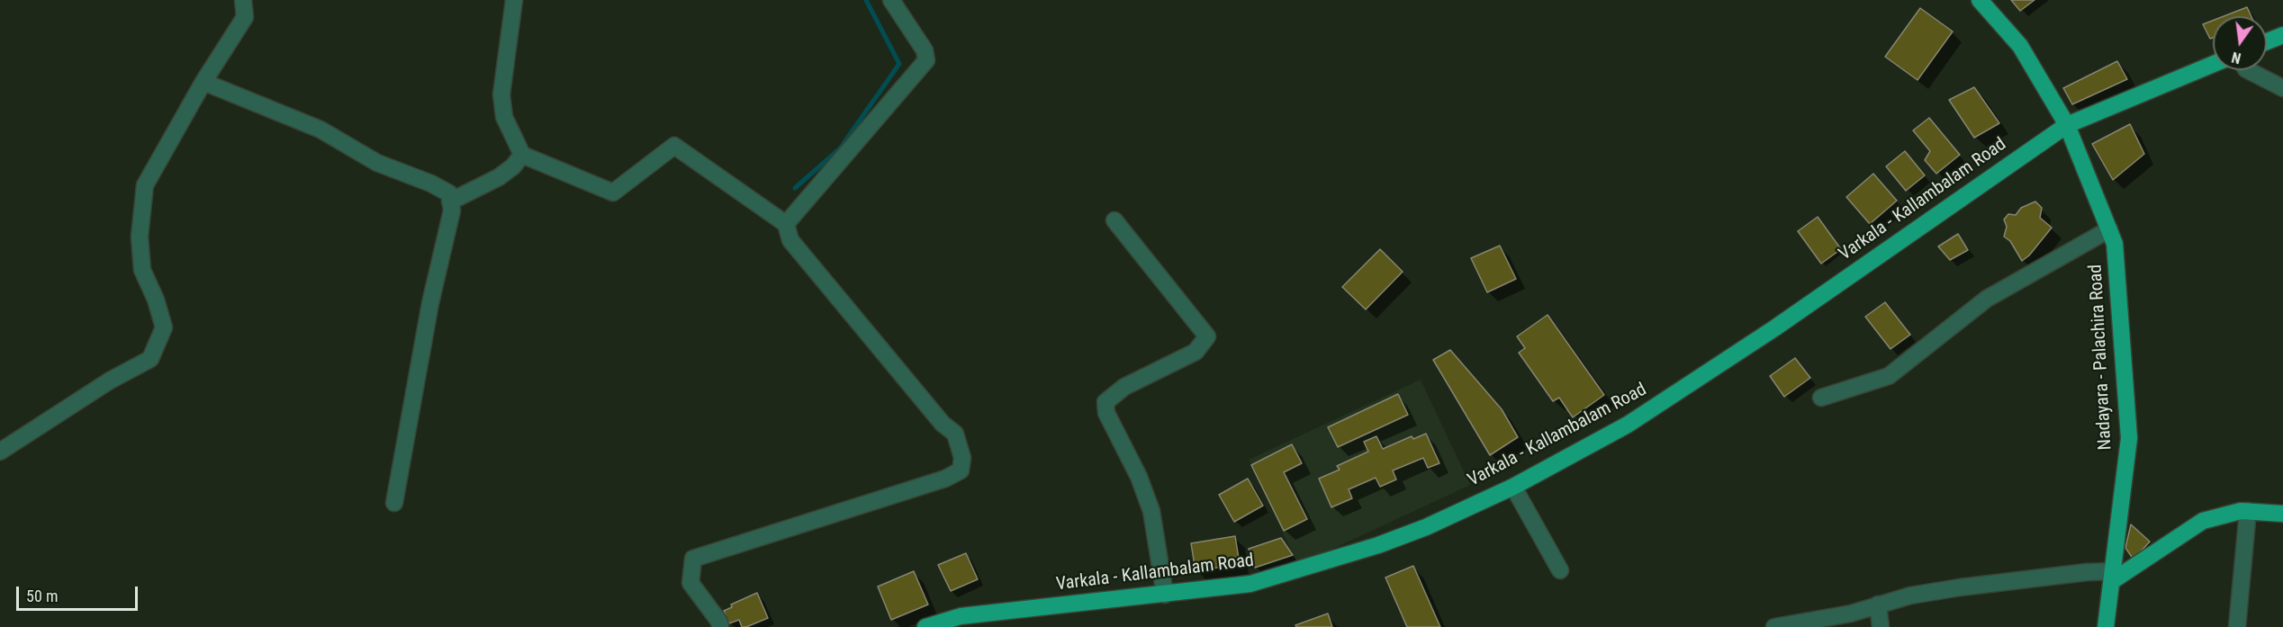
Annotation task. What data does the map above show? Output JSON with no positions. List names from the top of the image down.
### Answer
{
  "streets": {
    "main road": ["Varkala - Kallambalam Road", "Nadayara - Palachira Road"]
  },
  "crossings": [
    ["Varkala - Kallambalam Road", "Nadayara - Palachira Road"]
  ],
  "scale_bar": "50 m",
  "north": "bottom"
}
